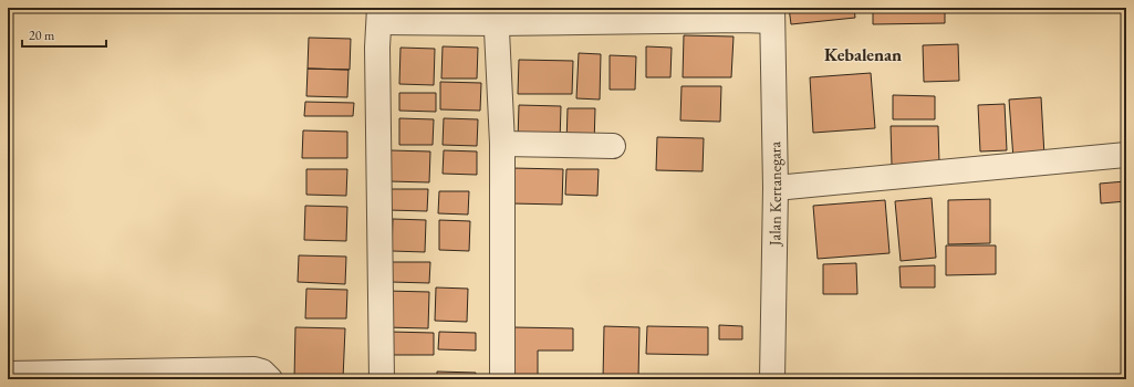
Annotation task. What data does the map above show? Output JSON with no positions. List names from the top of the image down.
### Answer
{
  "streets": {
    "street": ["Jalan Kertanegara"]
  },
  "districts": ["Kebalenan"],
  "scale_bar": "20 m"
}
